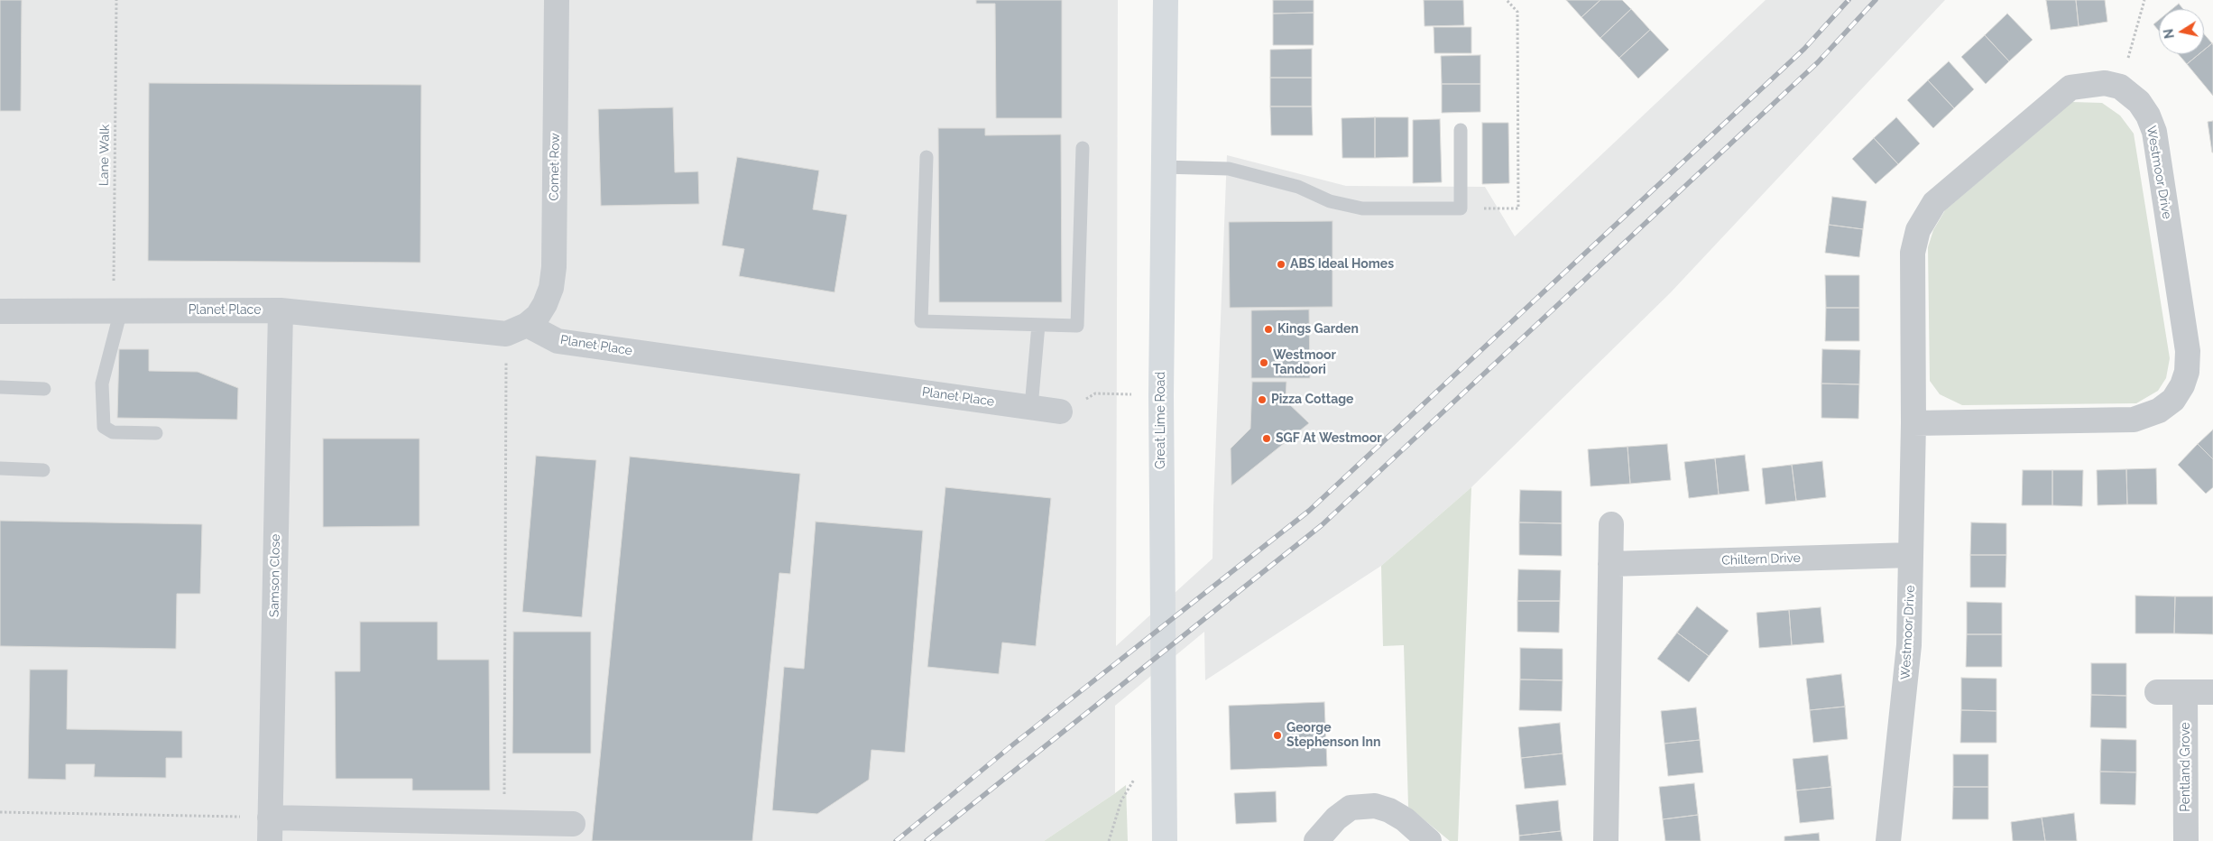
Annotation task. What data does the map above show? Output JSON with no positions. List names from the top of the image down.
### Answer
{
  "streets": {
    "main road": ["Great Lime Road"],
    "street": [
      "Comet Row",
      "Westmoor Drive",
      "Planet Place",
      "Chiltern Drive",
      "Samson Close",
      "Pentland Grove"
    ],
    "path": ["Lane Walk"]
  },
  "crossings": [
    ["Lane Walk", "Planet Place"],
    ["Comet Row", "Planet Place"],
    ["Westmoor Drive", "Chiltern Drive"],
    ["Planet Place", "Samson Close"]
  ],
  "places": [
    "ABS Ideal Homes",
    "Kings Garden",
    "Westmoor Tandoori",
    "Pizza Cottage",
    "SGF At Westmoor",
    "George Stephenson Inn"
  ],
  "north": "left"
}
